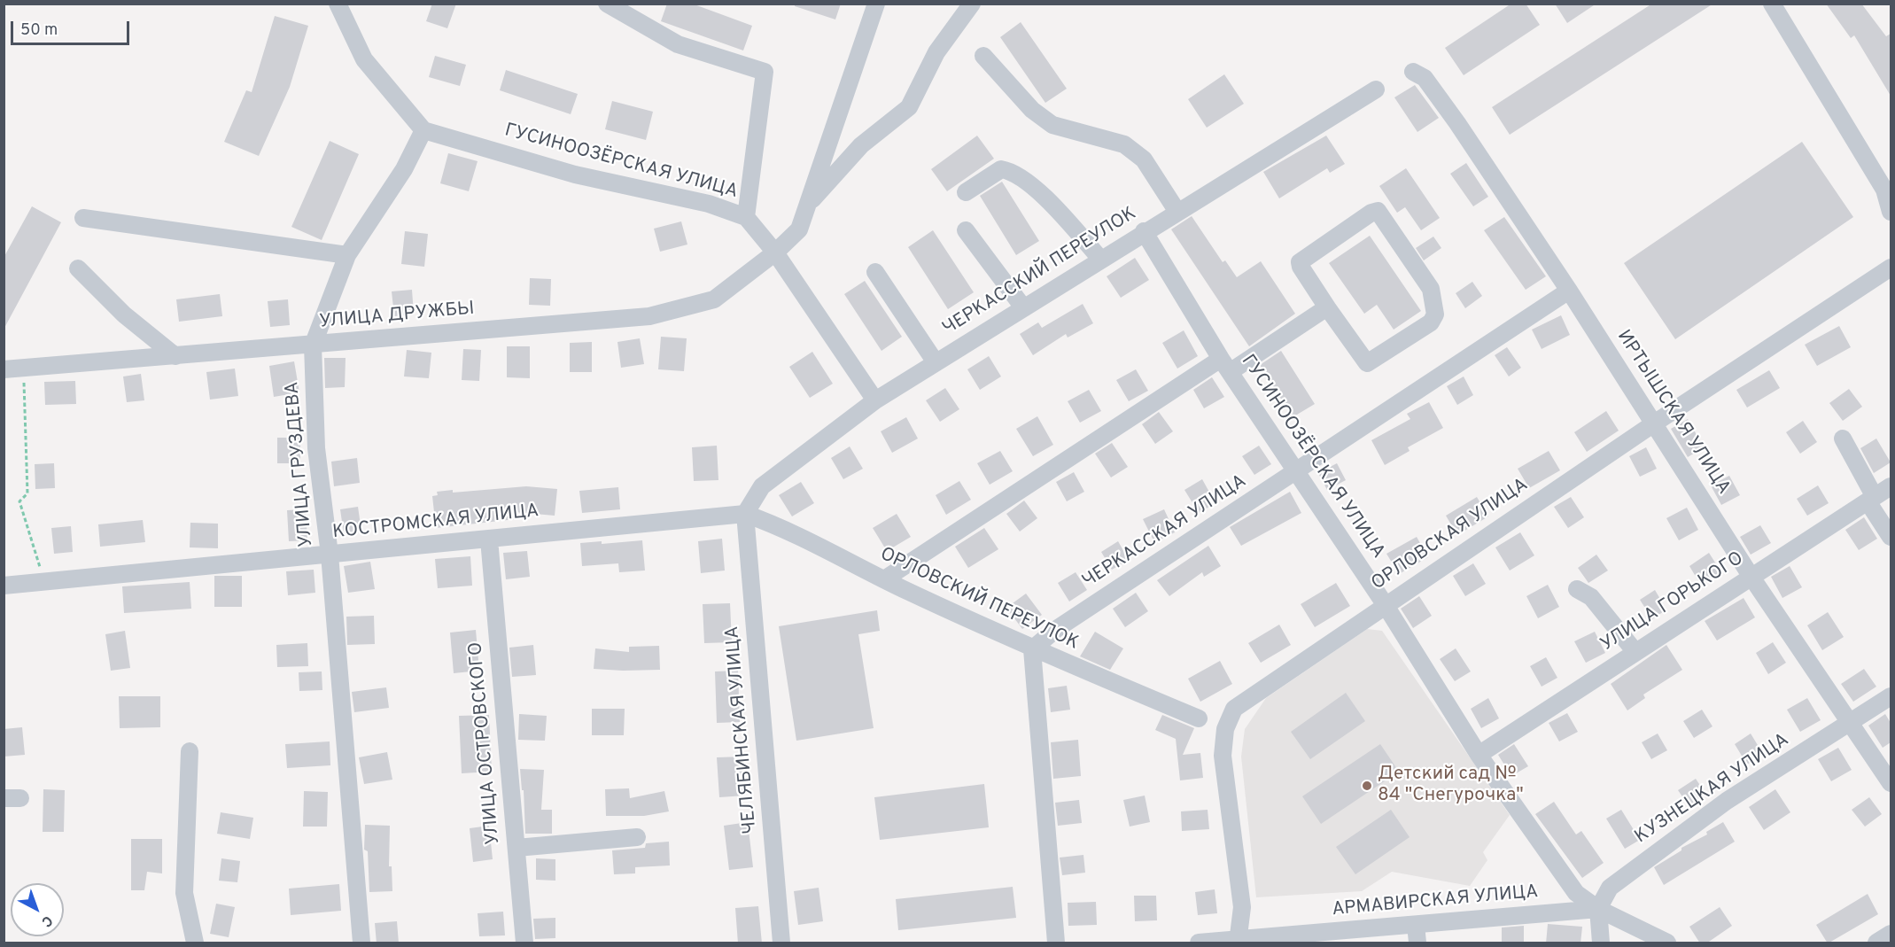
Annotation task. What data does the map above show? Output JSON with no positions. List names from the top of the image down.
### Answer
{
  "streets": {
    "street": [
      "ГУСИНООЗЁРСКАЯ УЛИЦА",
      "ЧЕРКАССКИЙ ПЕРЕУЛОК",
      "УЛИЦА ДРУЖБЫ",
      "ИРТЫШСКАЯ УЛИЦА",
      "УЛИЦА ГРУЗДЕВА",
      "КОСТРОМСКАЯ УЛИЦА",
      "ЧЕРКАССКАЯ УЛИЦА",
      "ОРЛОВСКАЯ УЛИЦА",
      "ОРЛОВСКИЙ ПЕРЕУЛОК",
      "УЛИЦА ГОРЬКОГО",
      "ЧЕЛЯБИНСКАЯ УЛИЦА",
      "УЛИЦА ОСТРОВСКОГО",
      "КУЗНЕЦКАЯ УЛИЦА",
      "АРМАВИРСКАЯ УЛИЦА"
    ]
  },
  "crossings": [
    ["ГУСИНООЗЁРСКАЯ УЛИЦА", "ЧЕРКАССКИЙ ПЕРЕУЛОК"],
    ["ГУСИНООЗЁРСКАЯ УЛИЦА", "УЛИЦА ДРУЖБЫ"],
    ["ГУСИНООЗЁРСКАЯ УЛИЦА", "УЛИЦА ГРУЗДЕВА"],
    ["ГУСИНООЗЁРСКАЯ УЛИЦА", "ЧЕРКАССКАЯ УЛИЦА"],
    ["ГУСИНООЗЁРСКАЯ УЛИЦА", "ОРЛОВСКАЯ УЛИЦА"],
    ["ГУСИНООЗЁРСКАЯ УЛИЦА", "УЛИЦА ГОРЬКОГО"],
    ["ГУСИНООЗЁРСКАЯ УЛИЦА", "КУЗНЕЦКАЯ УЛИЦА"],
    ["ГУСИНООЗЁРСКАЯ УЛИЦА", "АРМАВИРСКАЯ УЛИЦА"],
    ["ЧЕРКАССКИЙ ПЕРЕУЛОК", "КОСТРОМСКАЯ УЛИЦА"],
    ["ЧЕРКАССКИЙ ПЕРЕУЛОК", "ОРЛОВСКИЙ ПЕРЕУЛОК"],
    ["ЧЕРКАССКИЙ ПЕРЕУЛОК", "ЧЕЛЯБИНСКАЯ УЛИЦА"],
    ["УЛИЦА ДРУЖБЫ", "УЛИЦА ГРУЗДЕВА"],
    ["ИРТЫШСКАЯ УЛИЦА", "ЧЕРКАССКАЯ УЛИЦА"],
    ["ИРТЫШСКАЯ УЛИЦА", "ОРЛОВСКАЯ УЛИЦА"],
    ["ИРТЫШСКАЯ УЛИЦА", "УЛИЦА ГОРЬКОГО"],
    ["ИРТЫШСКАЯ УЛИЦА", "КУЗНЕЦКАЯ УЛИЦА"],
    ["УЛИЦА ГРУЗДЕВА", "КОСТРОМСКАЯ УЛИЦА"],
    ["КОСТРОМСКАЯ УЛИЦА", "ОРЛОВСКИЙ ПЕРЕУЛОК"],
    ["КОСТРОМСКАЯ УЛИЦА", "ЧЕЛЯБИНСКАЯ УЛИЦА"],
    ["КОСТРОМСКАЯ УЛИЦА", "УЛИЦА ОСТРОВСКОГО"],
    ["ЧЕРКАССКАЯ УЛИЦА", "ОРЛОВСКИЙ ПЕРЕУЛОК"],
    ["ОРЛОВСКАЯ УЛИЦА", "АРМАВИРСКАЯ УЛИЦА"],
    ["ОРЛОВСКИЙ ПЕРЕУЛОК", "ЧЕЛЯБИНСКАЯ УЛИЦА"],
    ["КУЗНЕЦКАЯ УЛИЦА", "АРМАВИРСКАЯ УЛИЦА"]
  ],
  "places": ["Детский сад № 84 \"Снегурочка\""],
  "scale_bar": "50 m",
  "north": "bottom right"
}
